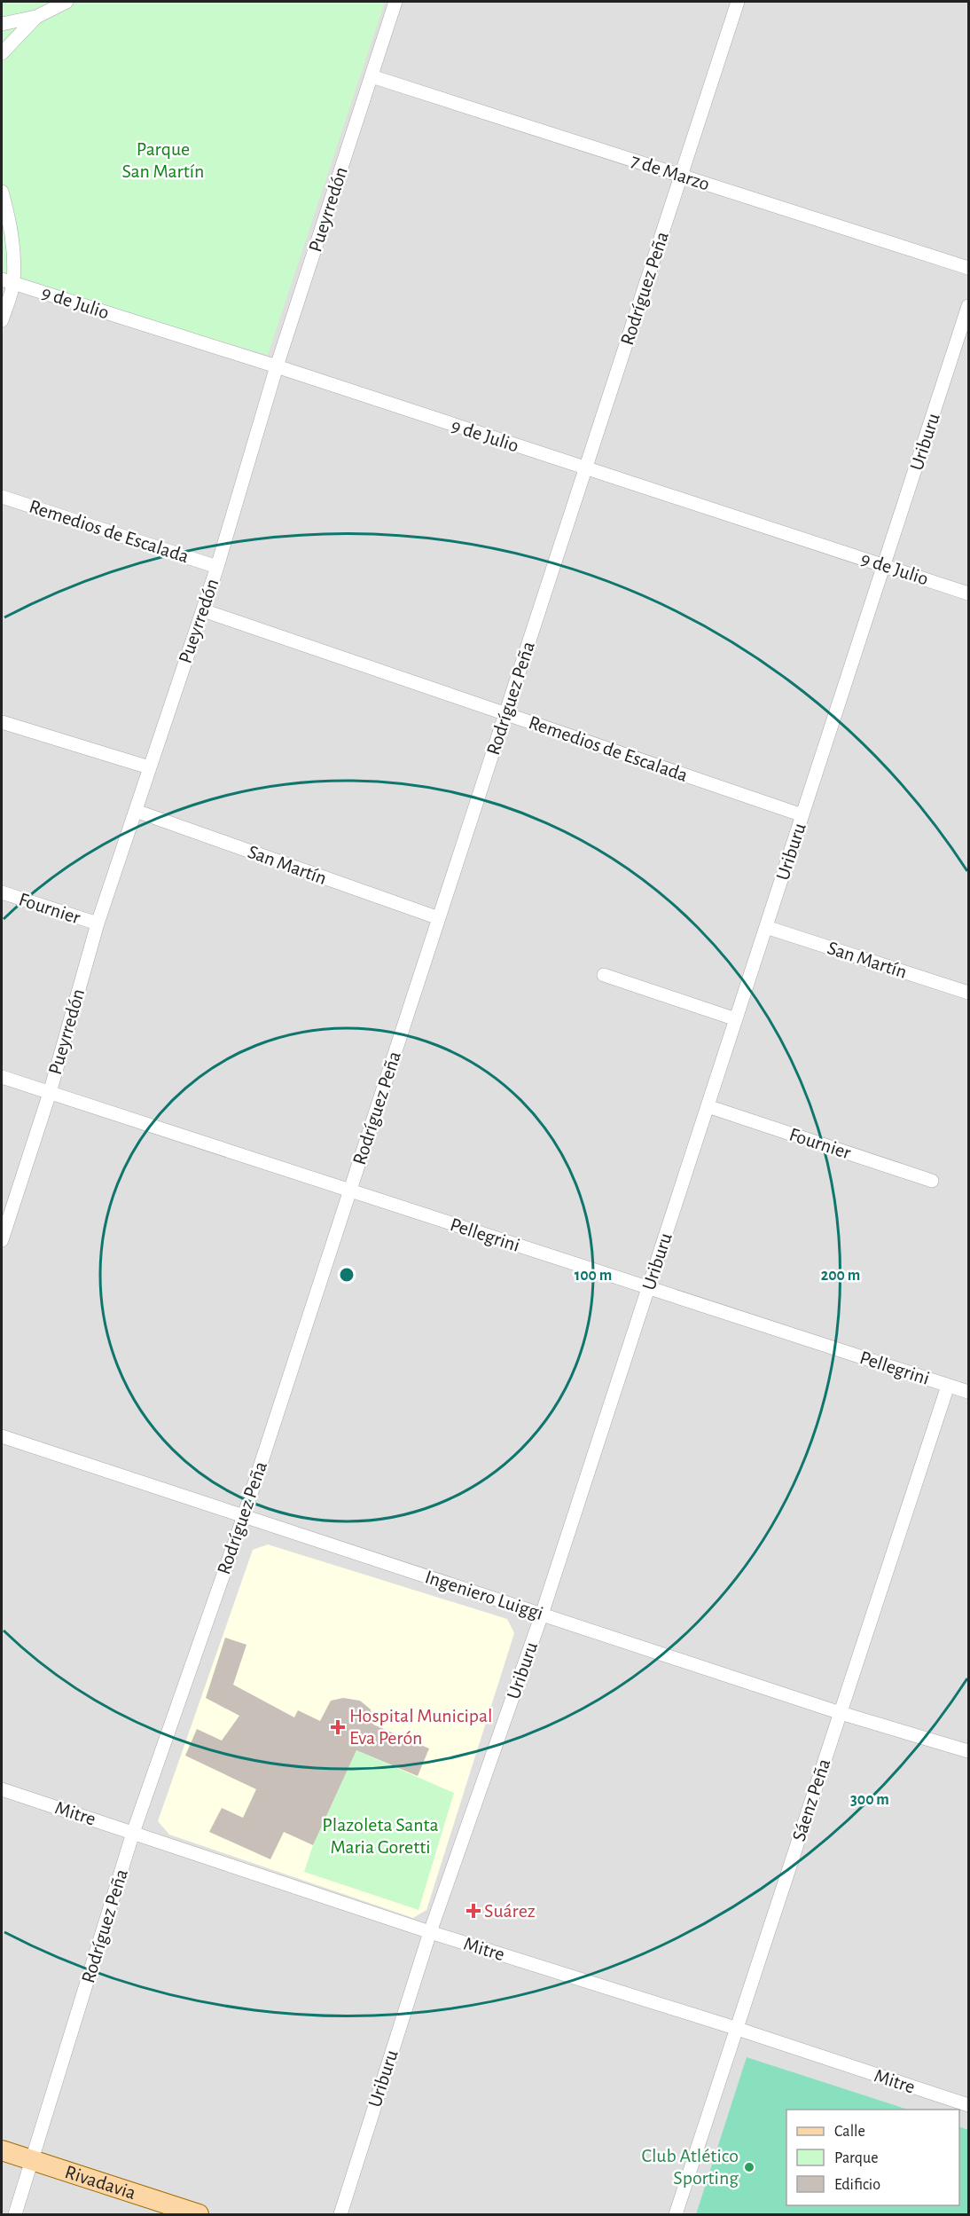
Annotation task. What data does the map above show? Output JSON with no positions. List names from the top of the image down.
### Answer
{
  "streets": {
    "main road": ["Rivadavia"],
    "street": [
      "7 de Marzo",
      "Pueyrredón",
      "Rodríguez Peña",
      "9 de Julio",
      "Uriburu",
      "Remedios de Escalada",
      "San Martín",
      "Fournier",
      "Pellegrini",
      "Ingeniero Luiggi",
      "Sáenz Peña",
      "Mitre"
    ]
  },
  "crossings": [
    ["7 de Marzo", "Pueyrredón"],
    ["7 de Marzo", "Rodríguez Peña"],
    ["Pueyrredón", "9 de Julio"],
    ["Pueyrredón", "Remedios de Escalada"],
    ["Pueyrredón", "San Martín"],
    ["Pueyrredón", "Fournier"],
    ["Pueyrredón", "Pellegrini"],
    ["Rodríguez Peña", "9 de Julio"],
    ["Rodríguez Peña", "Remedios de Escalada"],
    ["Rodríguez Peña", "San Martín"],
    ["Rodríguez Peña", "Pellegrini"],
    ["Rodríguez Peña", "Ingeniero Luiggi"],
    ["Rodríguez Peña", "Mitre"],
    ["Rodríguez Peña", "Rivadavia"],
    ["9 de Julio", "Uriburu"],
    ["Uriburu", "Remedios de Escalada"],
    ["Uriburu", "San Martín"],
    ["Uriburu", "Fournier"],
    ["Uriburu", "Pellegrini"],
    ["Uriburu", "Ingeniero Luiggi"],
    ["Uriburu", "Mitre"],
    ["Pellegrini", "Sáenz Peña"],
    ["Ingeniero Luiggi", "Sáenz Peña"],
    ["Sáenz Peña", "Mitre"]
  ],
  "parks": ["Parque San Martín", "Plazoleta Santa Maria Goretti"],
  "places": {
    "health": ["Hospital Municipal Eva Perón", "Suárez"],
    "other": ["Club Atlético Sporting"]
  },
  "legend": ["Calle", "Parque", "Edificio"],
  "rings": ["100 m", "200 m", "300 m"]
}
